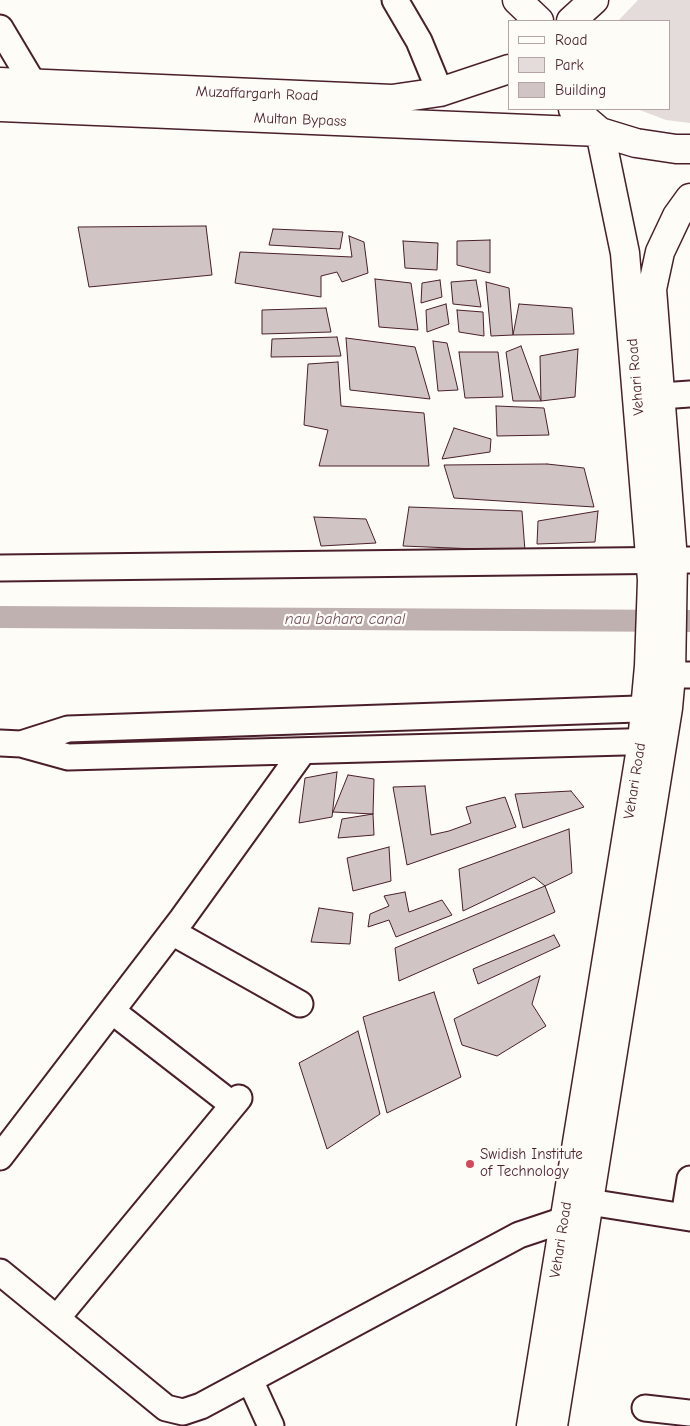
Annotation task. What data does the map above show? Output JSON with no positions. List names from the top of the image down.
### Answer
{
  "streets": {
    "main road": ["Muzaffargarh Road", "Multan Bypass", "Vehari Road"]
  },
  "crossings": [
    ["Multan Bypass", "Vehari Road"]
  ],
  "water": ["nau bahara canal"],
  "places": ["Swidish Institute of Technology"],
  "legend": ["Road", "Park", "Building"]
}
